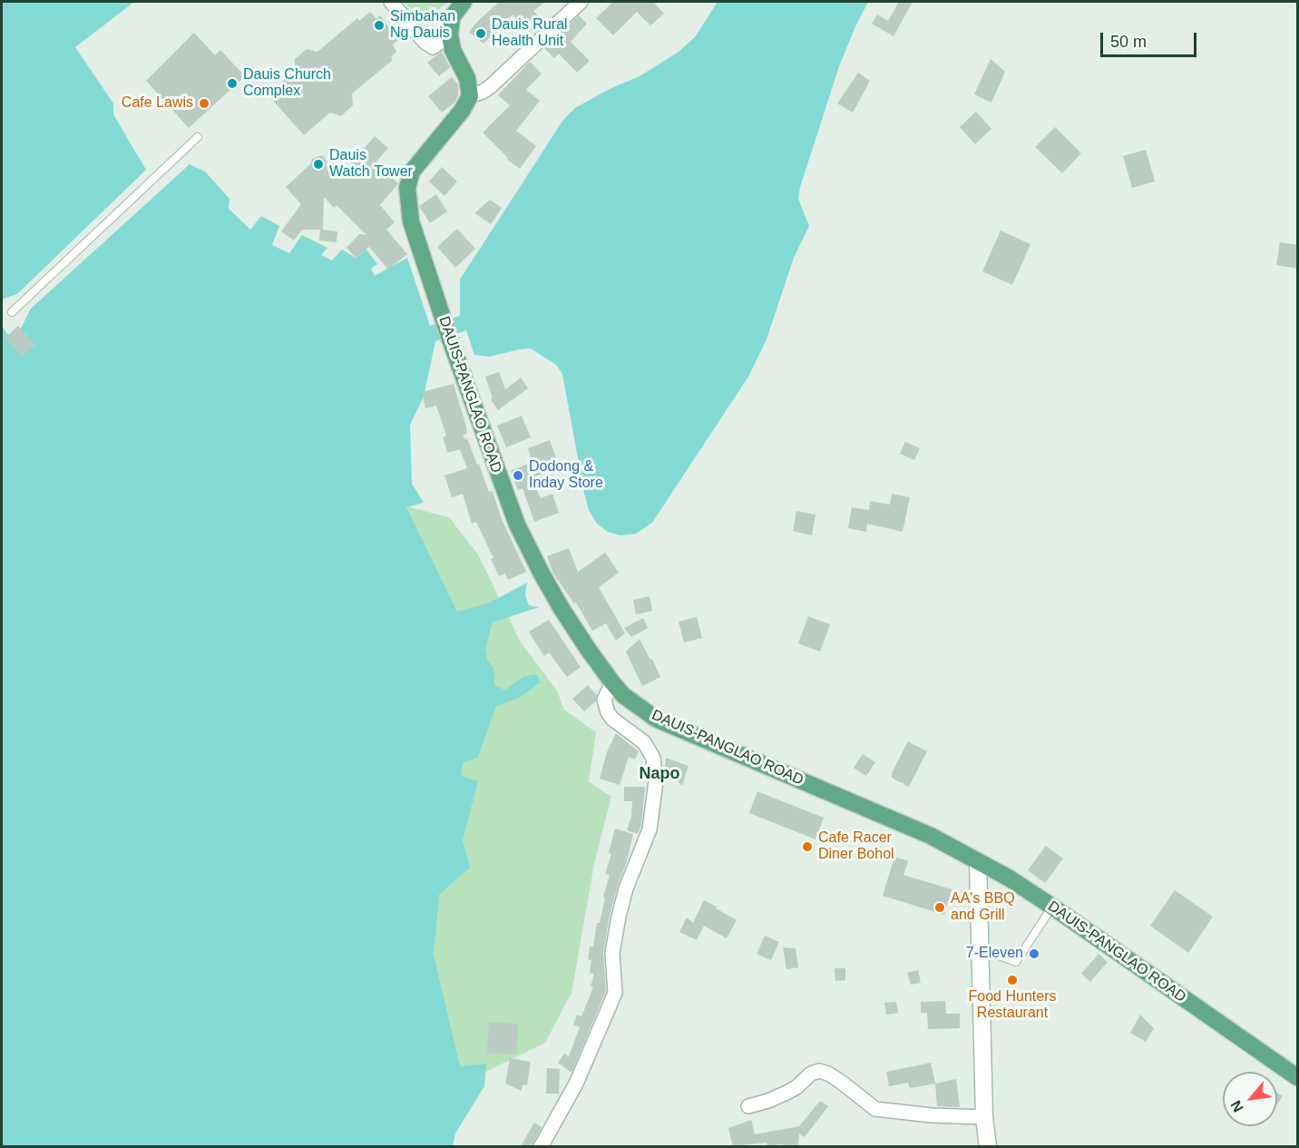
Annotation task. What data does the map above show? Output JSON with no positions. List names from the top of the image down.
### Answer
{
  "streets": {
    "main road": ["DAUIS-PANGLAO ROAD"]
  },
  "districts": ["Napo"],
  "places": [
    "Simbahan Ng Dauis",
    "Dauis Rural Health Unit",
    "Dauis Church Complex",
    "Cafe Lawis",
    "Dauis Watch Tower",
    "Dodong & Inday Store",
    "Cafe Racer Diner Bohol",
    "AA's BBQ and Grill",
    "7-Eleven",
    "Food Hunters Restaurant"
  ],
  "scale_bar": "50 m",
  "north": "bottom left"
}
